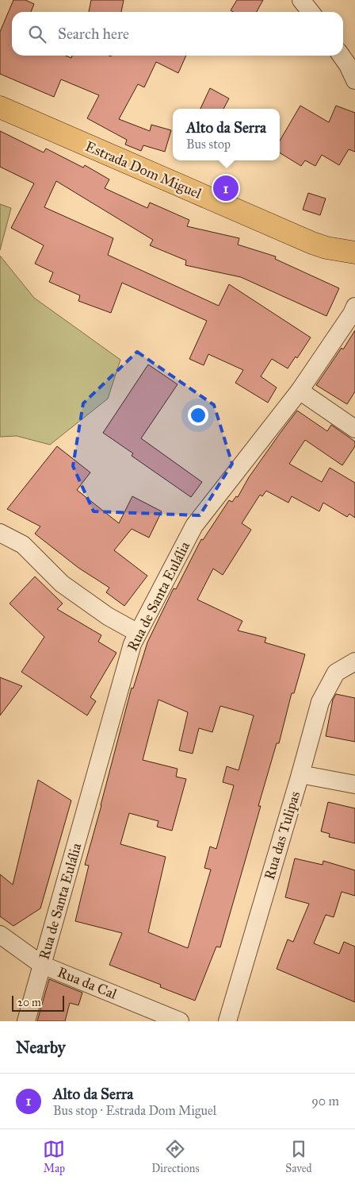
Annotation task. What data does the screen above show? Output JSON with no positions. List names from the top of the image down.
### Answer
{
  "streets": {
    "main road": ["Estrada Dom Miguel"],
    "street": ["Rua de Santa Eulália", "Rua das Tulipas", "Rua da Cal"]
  },
  "crossings": [
    ["Rua de Santa Eulália", "Rua da Cal"]
  ],
  "scale_bar": "20 m",
  "page": {
    "search": "Search here",
    "popup": ["Alto da Serra", "Bus stop"],
    "pins": "1",
    "scale": "20 m",
    "heading": "Nearby",
    "list": [
      {
        "mark": "1",
        "name": "Alto da Serra",
        "note": "Bus stop · Estrada Dom Miguel",
        "value": "90 m"
      }
    ],
    "nav": ["Map", "Directions", "Saved"]
  }
}
